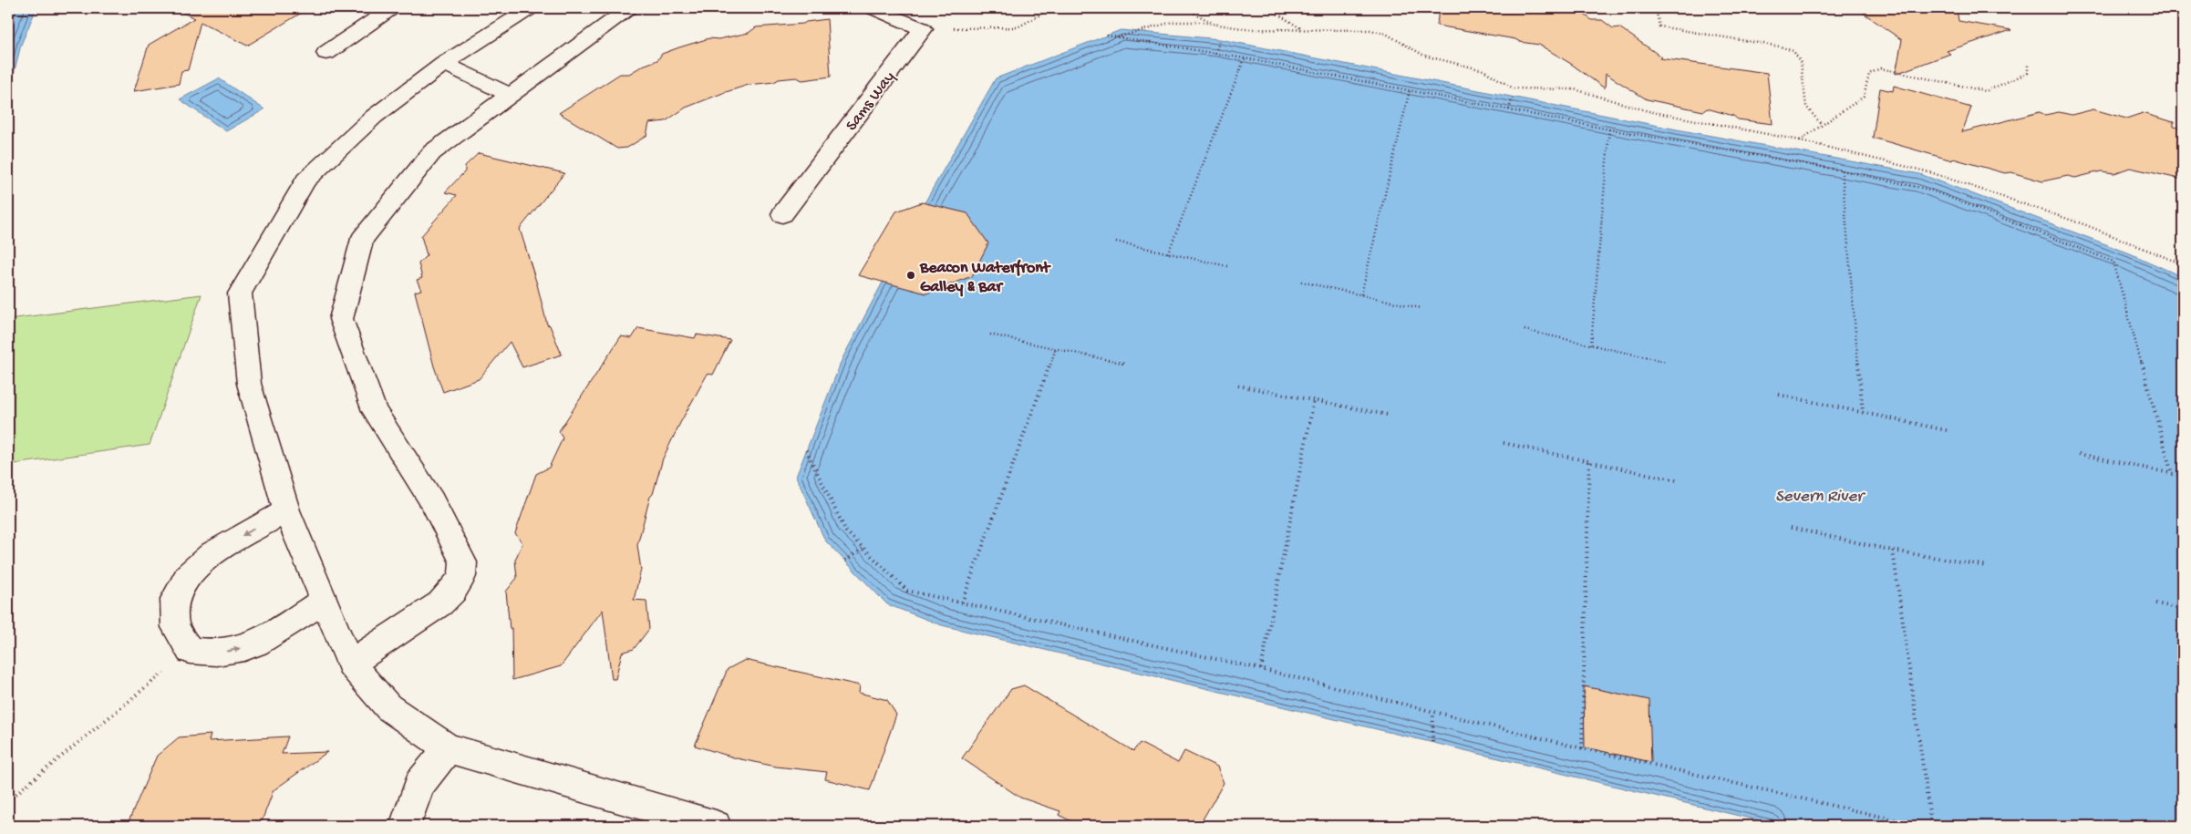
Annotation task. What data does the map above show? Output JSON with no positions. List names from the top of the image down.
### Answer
{
  "streets": {
    "street": ["Sams Way"]
  },
  "water": ["Severn River"],
  "places": ["Beacon Waterfront Galley & Bar"]
}
